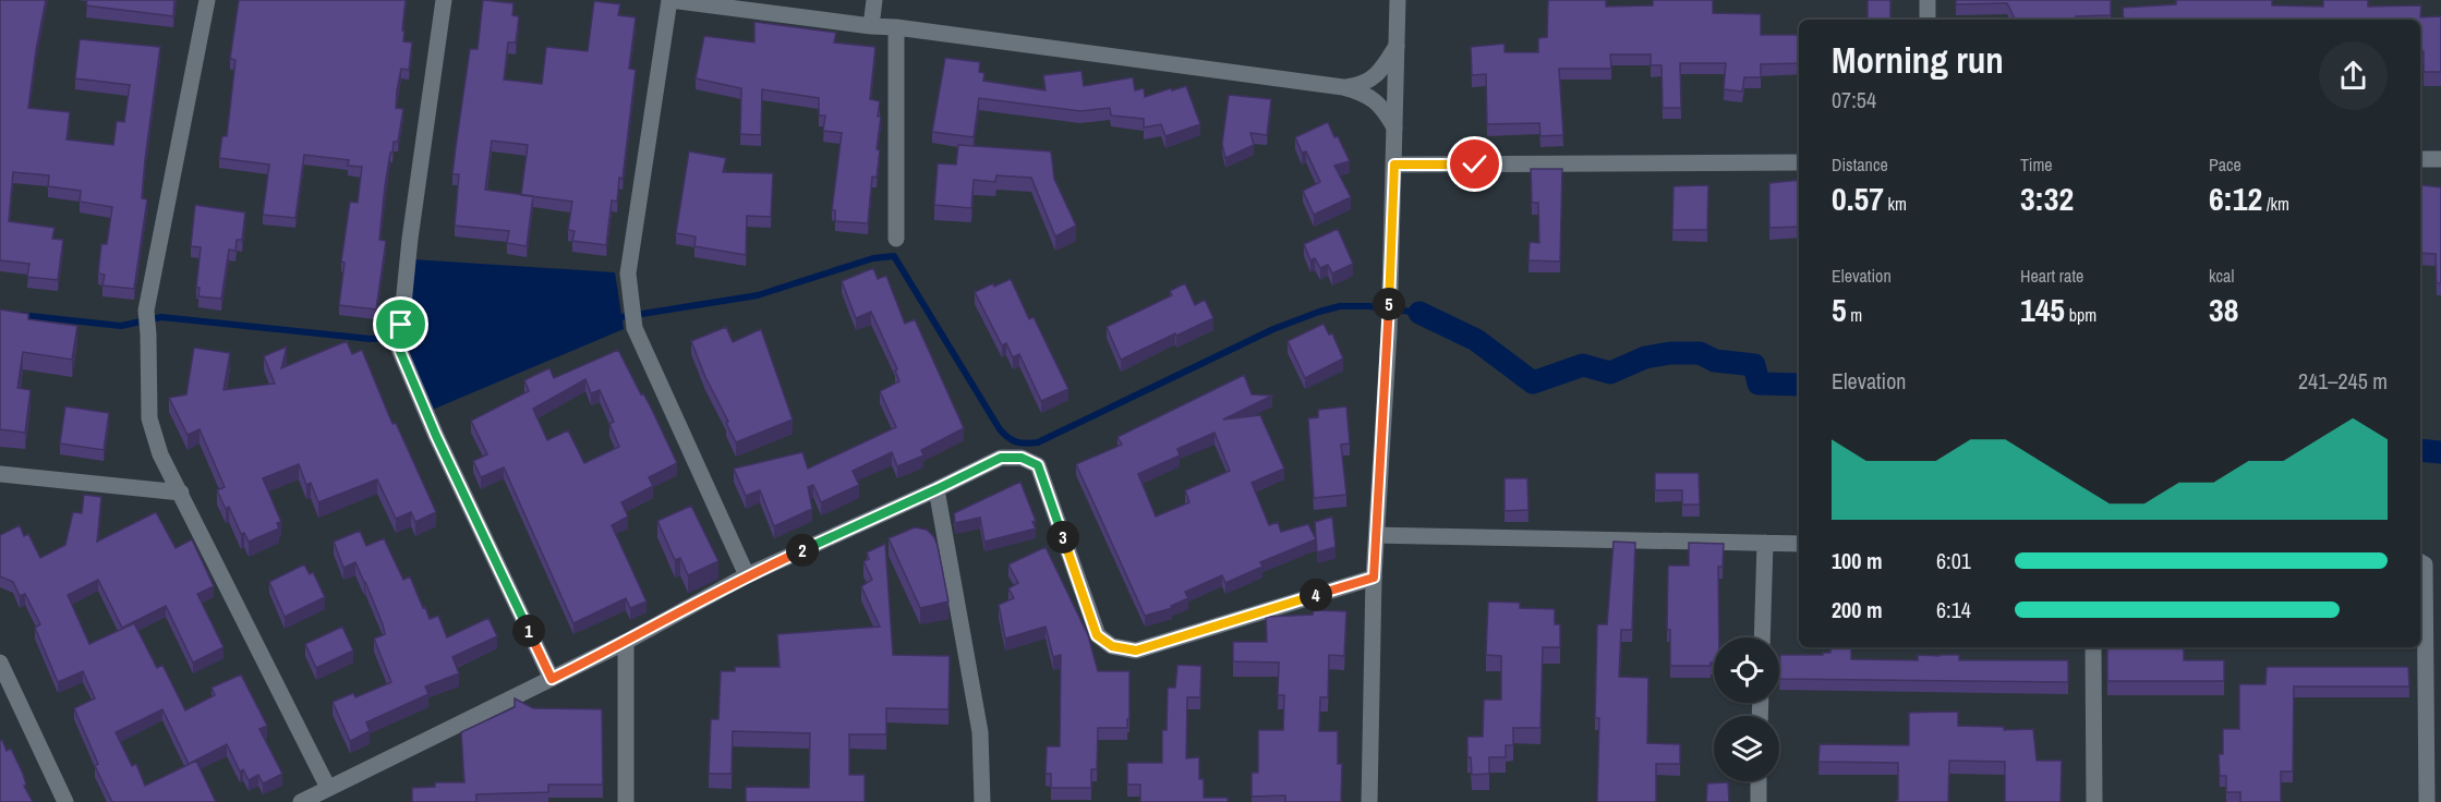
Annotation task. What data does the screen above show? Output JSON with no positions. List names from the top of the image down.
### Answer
{
  "page": {
    "heading": ["Morning run", "07:54"],
    "stats": [
      ["Distance", "0.57 km"],
      ["Time", "3:32"],
      ["Pace", "6:12 /km"],
      ["Elevation", "5 m"],
      ["Heart rate", "145 bpm"],
      ["kcal", "38"]
    ],
    "pins": [
      "5",
      "3",
      "2",
      "4",
      "1"
    ],
    "chart": ["Elevation", "241–245 m"],
    "list": [
      {
        "name": "100 m",
        "note": "6:01"
      },
      {
        "name": "200 m",
        "note": "6:14"
      }
    ]
  }
}
